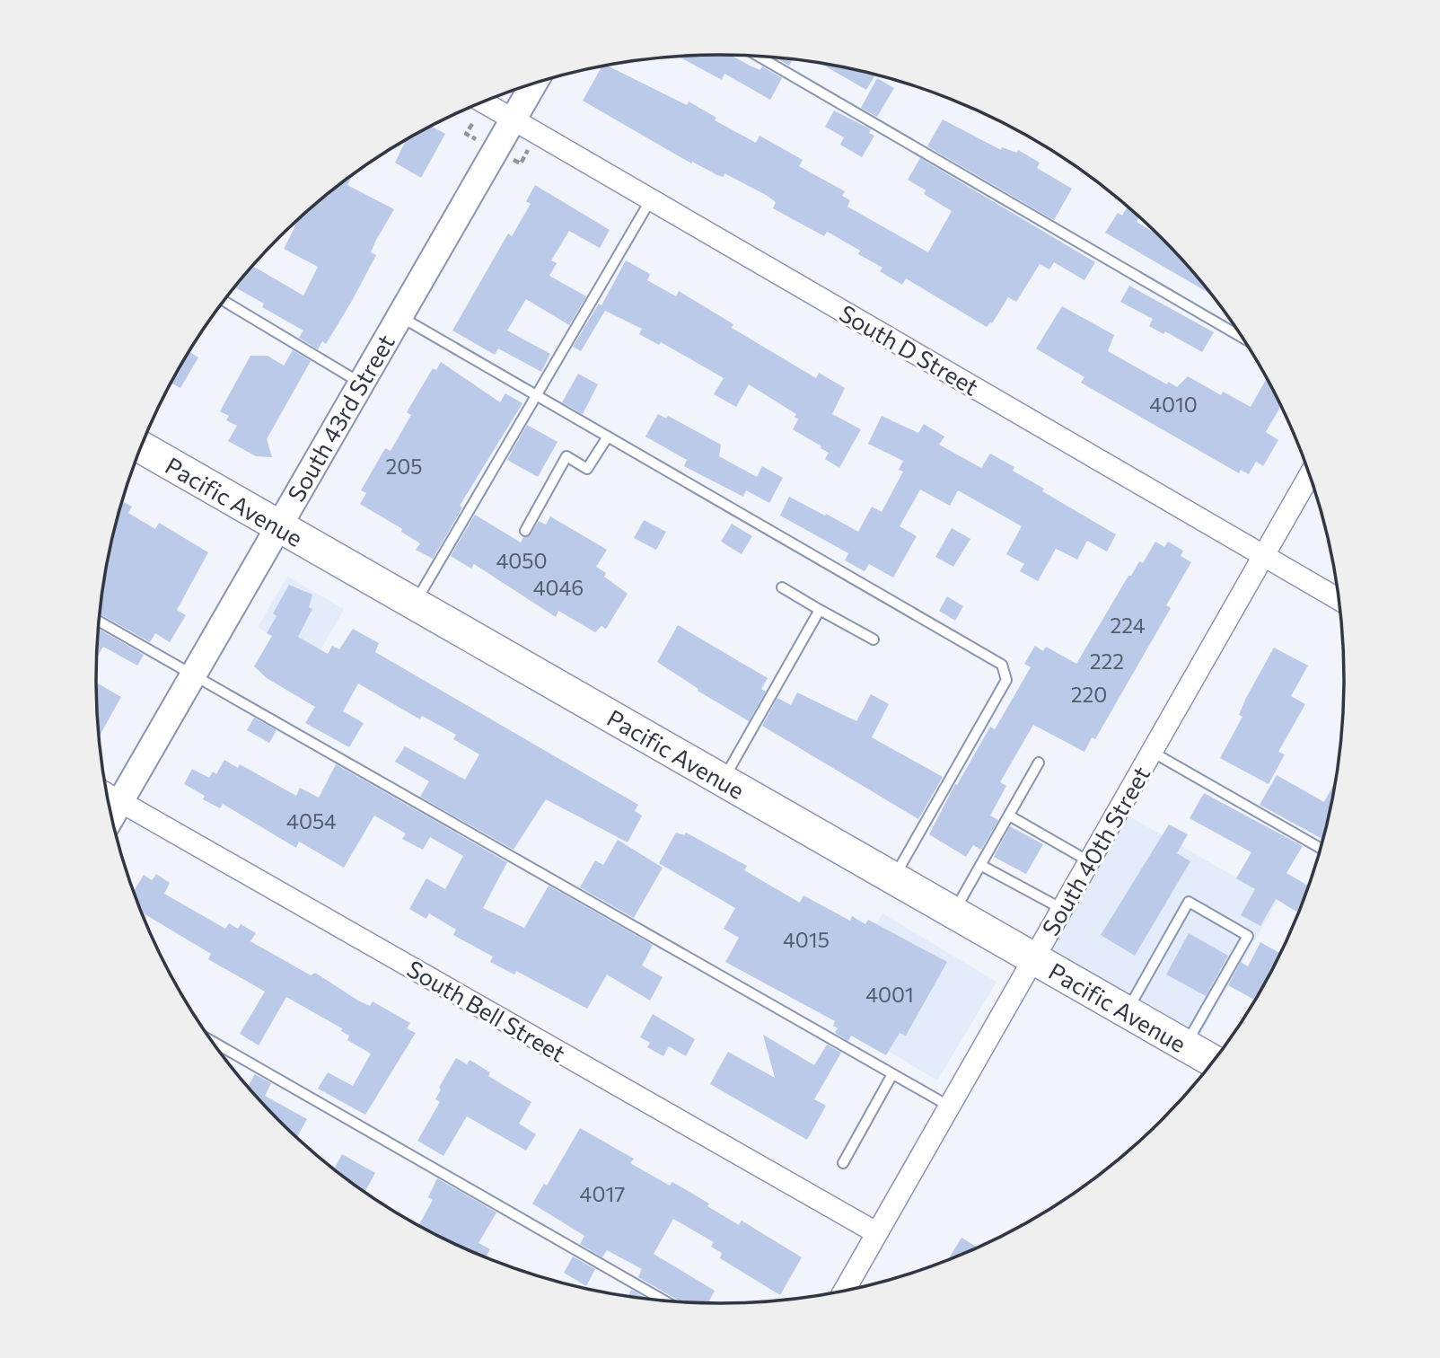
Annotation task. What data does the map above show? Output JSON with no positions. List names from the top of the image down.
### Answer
{
  "streets": {
    "main road": ["Pacific Avenue"],
    "street": [
      "South D Street",
      "South 43rd Street",
      "South 40th Street",
      "South Bell Street"
    ]
  },
  "crossings": [
    ["South D Street", "South 43rd Street"],
    ["South D Street", "South 40th Street"],
    ["South 43rd Street", "Pacific Avenue"],
    ["South 43rd Street", "South Bell Street"],
    ["Pacific Avenue", "South 40th Street"],
    ["South 40th Street", "South Bell Street"]
  ],
  "house_numbers": [
    "4010",
    "205",
    "4050",
    "4046",
    "224",
    "222",
    "220",
    "4054",
    "4015",
    "4001",
    "4017"
  ]
}
